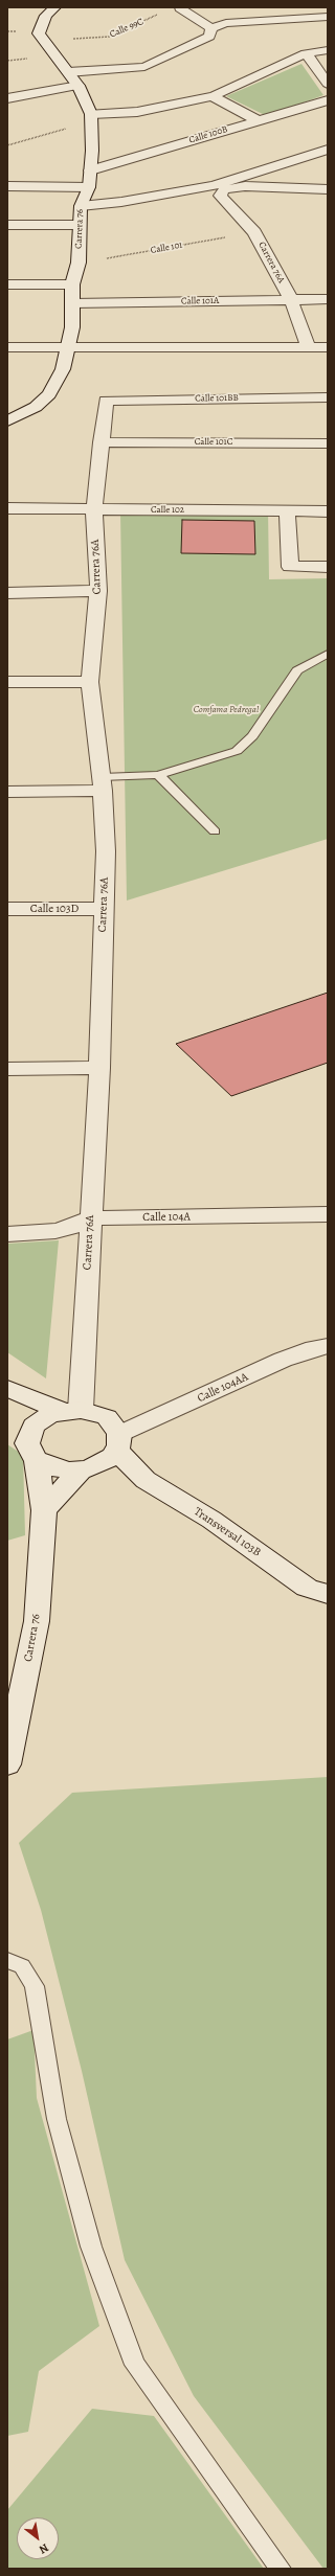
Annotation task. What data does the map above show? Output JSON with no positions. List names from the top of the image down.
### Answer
{
  "streets": {
    "street": [
      "Calle 100B",
      "Carrera 76",
      "Carrera 76A",
      "Calle 101A",
      "Calle 101BB",
      "Calle 101C",
      "Calle 102",
      "Calle 103D",
      "Calle 104A",
      "Calle 104AA",
      "Transversal 103B"
    ],
    "path": ["Calle 99C", "Calle 101"]
  },
  "crossings": [
    ["Calle 99C", "Carrera 76"],
    ["Calle 100B", "Carrera 76"],
    ["Carrera 76", "Calle 101"],
    ["Carrera 76", "Carrera 76A"],
    ["Carrera 76", "Calle 101A"],
    ["Carrera 76", "Calle 104AA"],
    ["Carrera 76", "Transversal 103B"],
    ["Calle 101", "Carrera 76A"],
    ["Carrera 76A", "Calle 101A"],
    ["Carrera 76A", "Calle 101BB"],
    ["Carrera 76A", "Calle 101C"],
    ["Carrera 76A", "Calle 102"],
    ["Carrera 76A", "Calle 103D"],
    ["Carrera 76A", "Calle 104A"],
    ["Carrera 76A", "Calle 104AA"],
    ["Carrera 76A", "Transversal 103B"],
    ["Calle 104AA", "Transversal 103B"]
  ],
  "parks": ["Comfama Pedregal"],
  "north": "bottom right"
}
